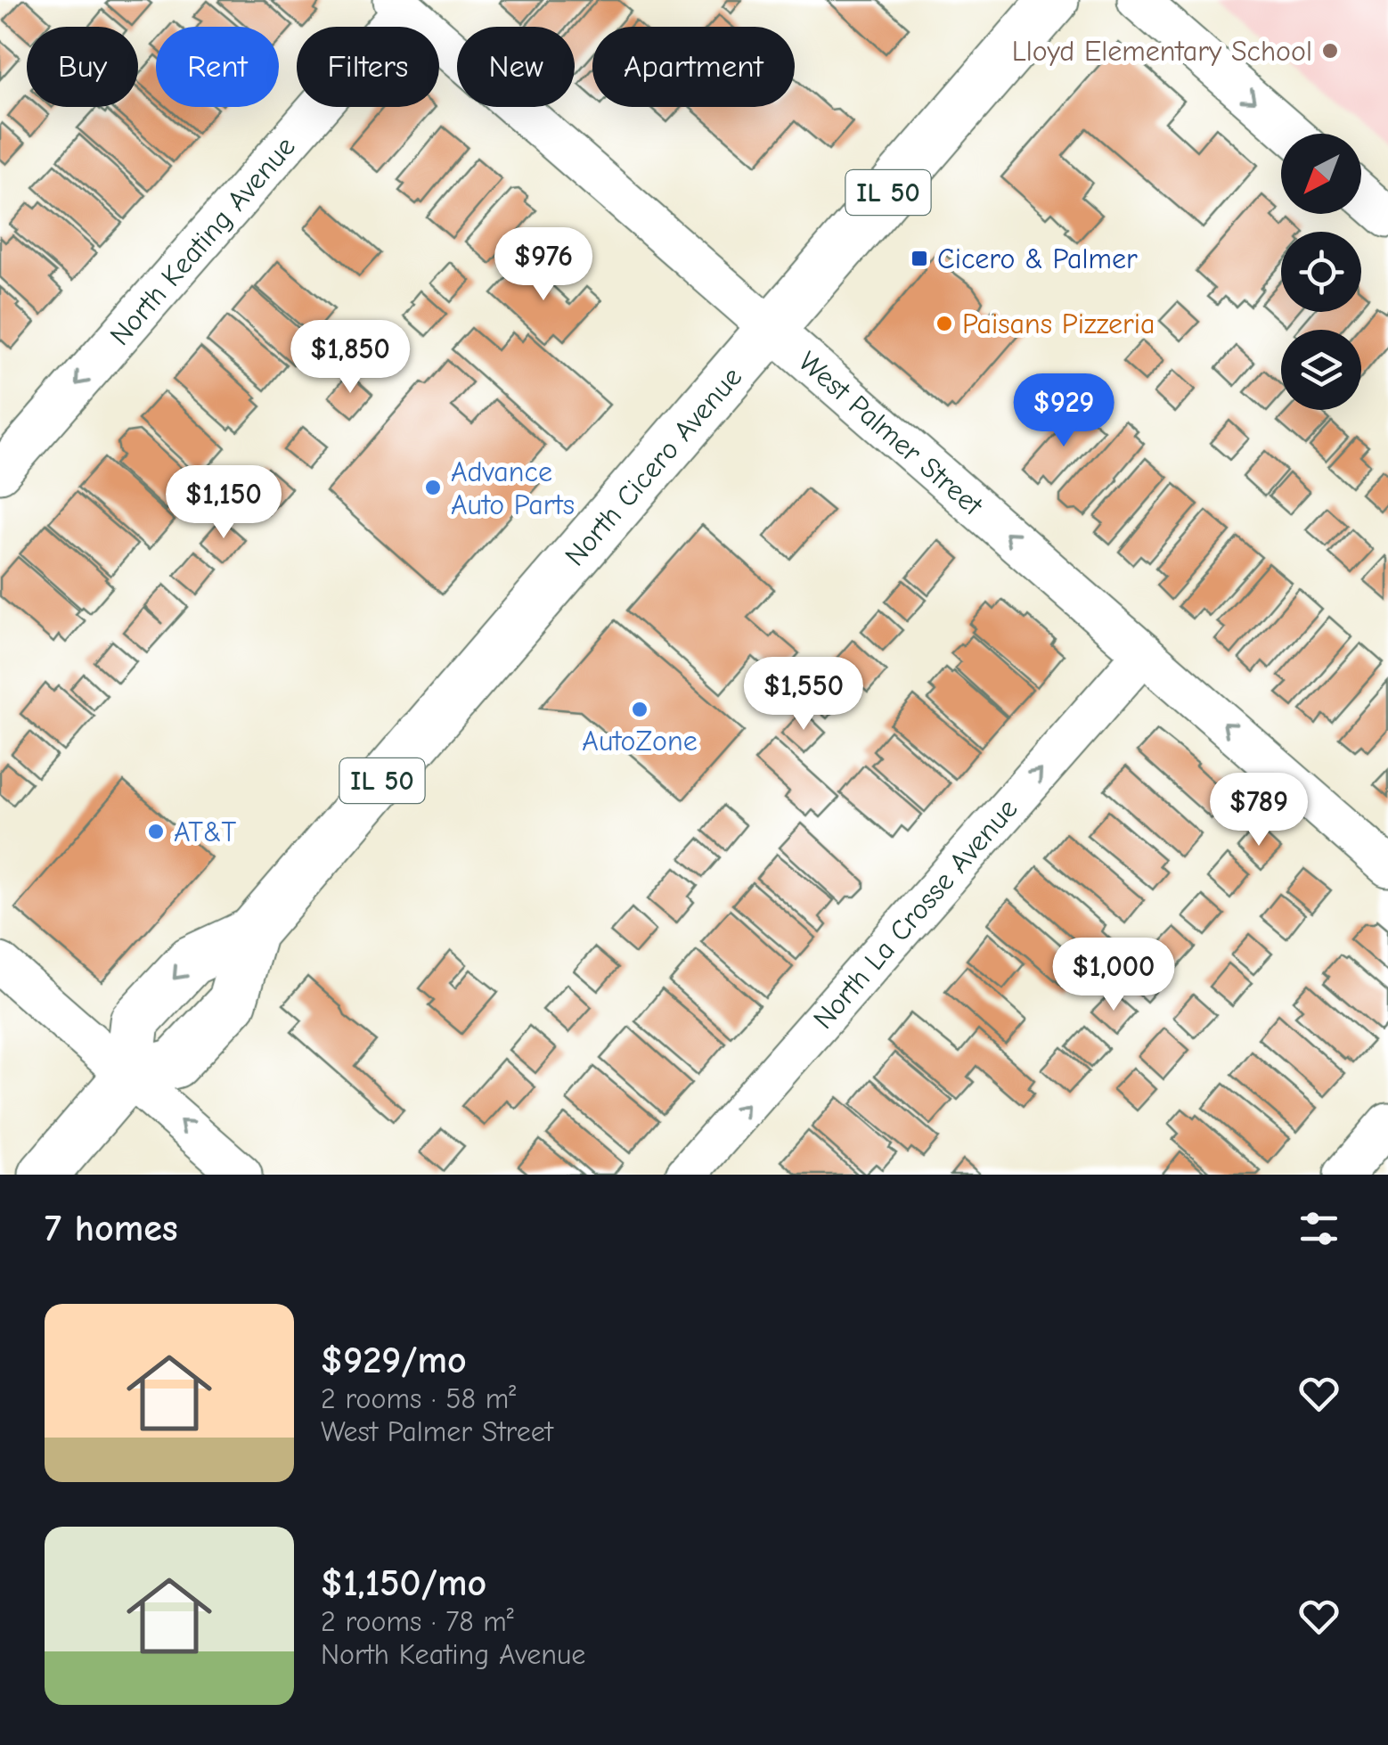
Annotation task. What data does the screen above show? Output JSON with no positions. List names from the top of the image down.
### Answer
{
  "streets": {
    "main road": ["IL 50", "North Cicero Avenue"],
    "street": ["North Keating Avenue", "West Palmer Street", "North La Crosse Avenue"]
  },
  "crossings": [
    ["North Keating Avenue", "West Palmer Street"],
    ["West Palmer Street", "North Cicero Avenue"],
    ["West Palmer Street", "North La Crosse Avenue"]
  ],
  "one_way": ["North Keating Avenue", "West Palmer Street", "North La Crosse Avenue"],
  "places": {
    "other": [
      "Lloyd Elementary School",
      "Paisans Pizzeria",
      "Advance Auto Parts",
      "AutoZone",
      "AT&T"
    ],
    "transit": ["Cicero & Palmer"]
  },
  "north": "bottom left",
  "page": {
    "chip": [
      "Buy",
      "Rent",
      "Filters",
      "New",
      "Apartment"
    ],
    "price": [
      "$976",
      "$1,850",
      "$929",
      "$1,150",
      "$1,550",
      "$789",
      "$1,000"
    ],
    "heading": "7 homes",
    "list": [
      {
        "name": "$929/mo",
        "note": "2 rooms · 58 m² · West Palmer Street"
      },
      {
        "name": "$1,150/mo",
        "note": "2 rooms · 78 m² · North Keating Avenue"
      }
    ]
  }
}
